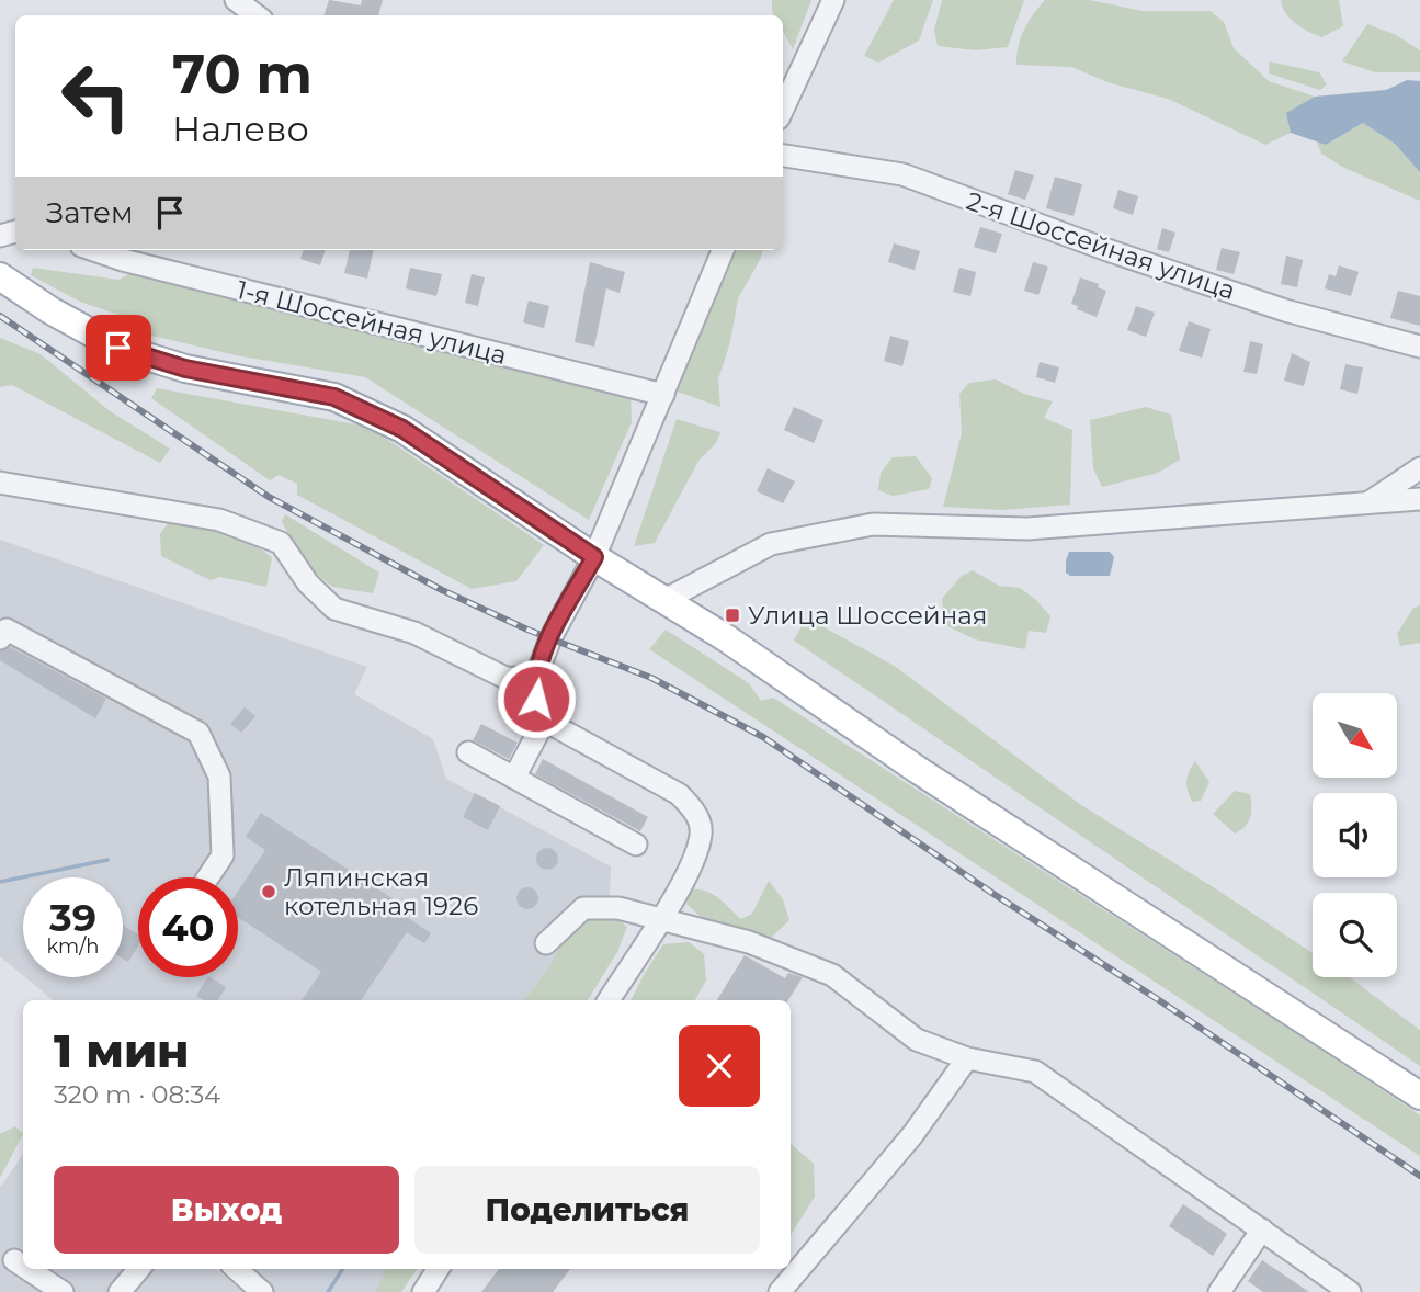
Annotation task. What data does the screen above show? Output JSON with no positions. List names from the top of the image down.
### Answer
{
  "streets": {
    "street": ["2-я Шоссейная улица", "1-я Шоссейная улица"]
  },
  "places": {
    "transit": ["Улица Шоссейная"],
    "other": ["Ляпинская котельная 1926"]
  },
  "north": "bottom right",
  "page": {
    "turn": ["70 m", "Налево"],
    "then": "Затем",
    "speed": "39 km/h",
    "limit": "40",
    "heading": ["1 мин", "320 m · 08:34"],
    "buttons": ["Выход", "Поделиться"]
  }
}
